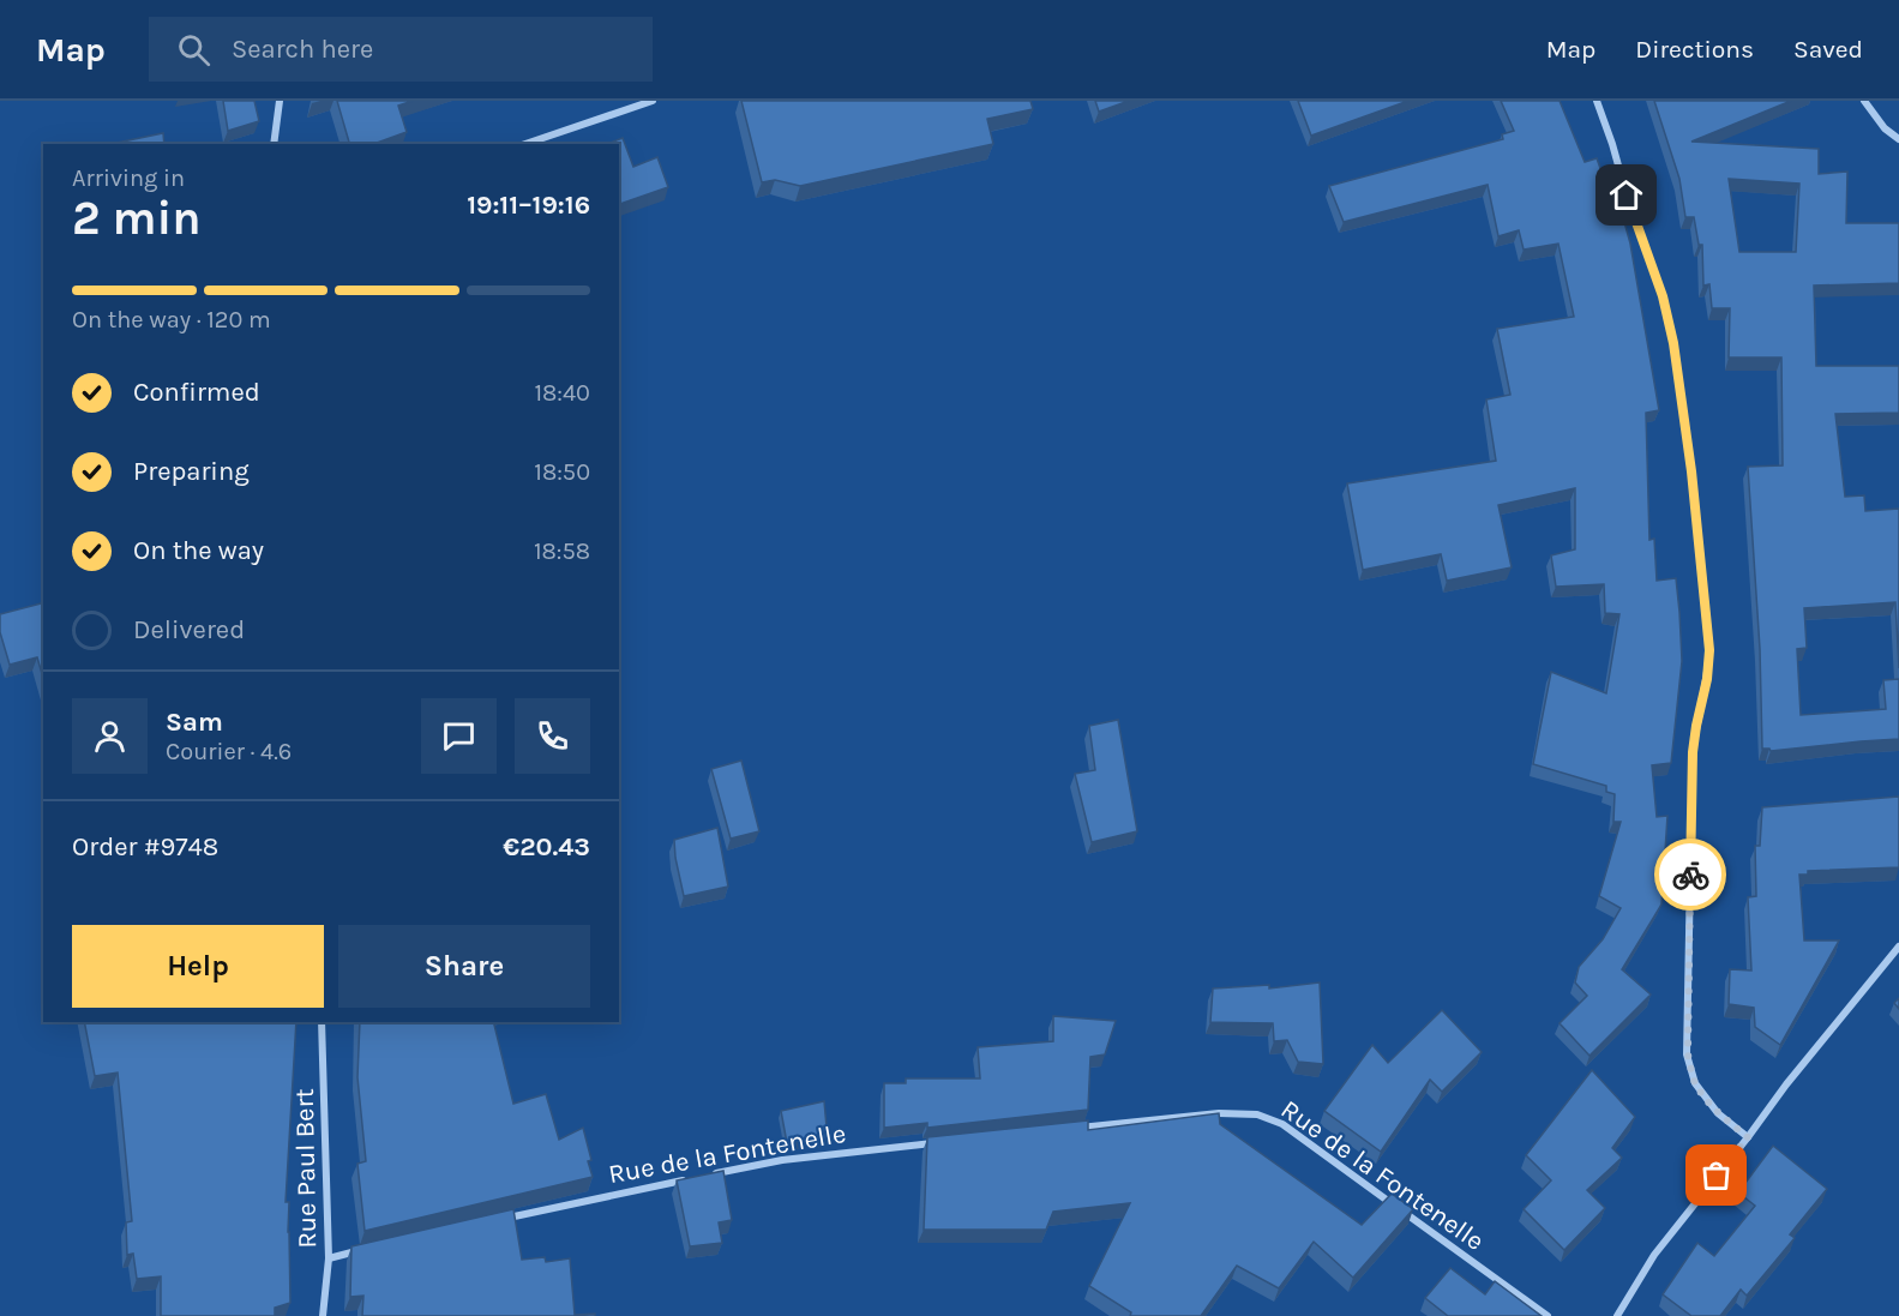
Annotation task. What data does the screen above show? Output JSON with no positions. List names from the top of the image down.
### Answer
{
  "streets": {
    "street": ["Rue de la Fontenelle", "Rue Paul Bert"]
  },
  "page": {
    "header": "Map",
    "search": "Search here",
    "nav": ["Map", "Directions", "Saved"],
    "heading": ["2 min", "Arriving in", "19:11–19:16"],
    "panel": [
      "Sam",
      "Courier · 4.6",
      "Order #9748",
      "€20.43"
    ],
    "bar": "On the way · 120 m",
    "list": [
      ["Confirmed", "18:40"],
      ["Preparing", "18:50"],
      ["On the way", "18:58"],
      "Delivered"
    ],
    "buttons": ["Help", "Share"]
  }
}
